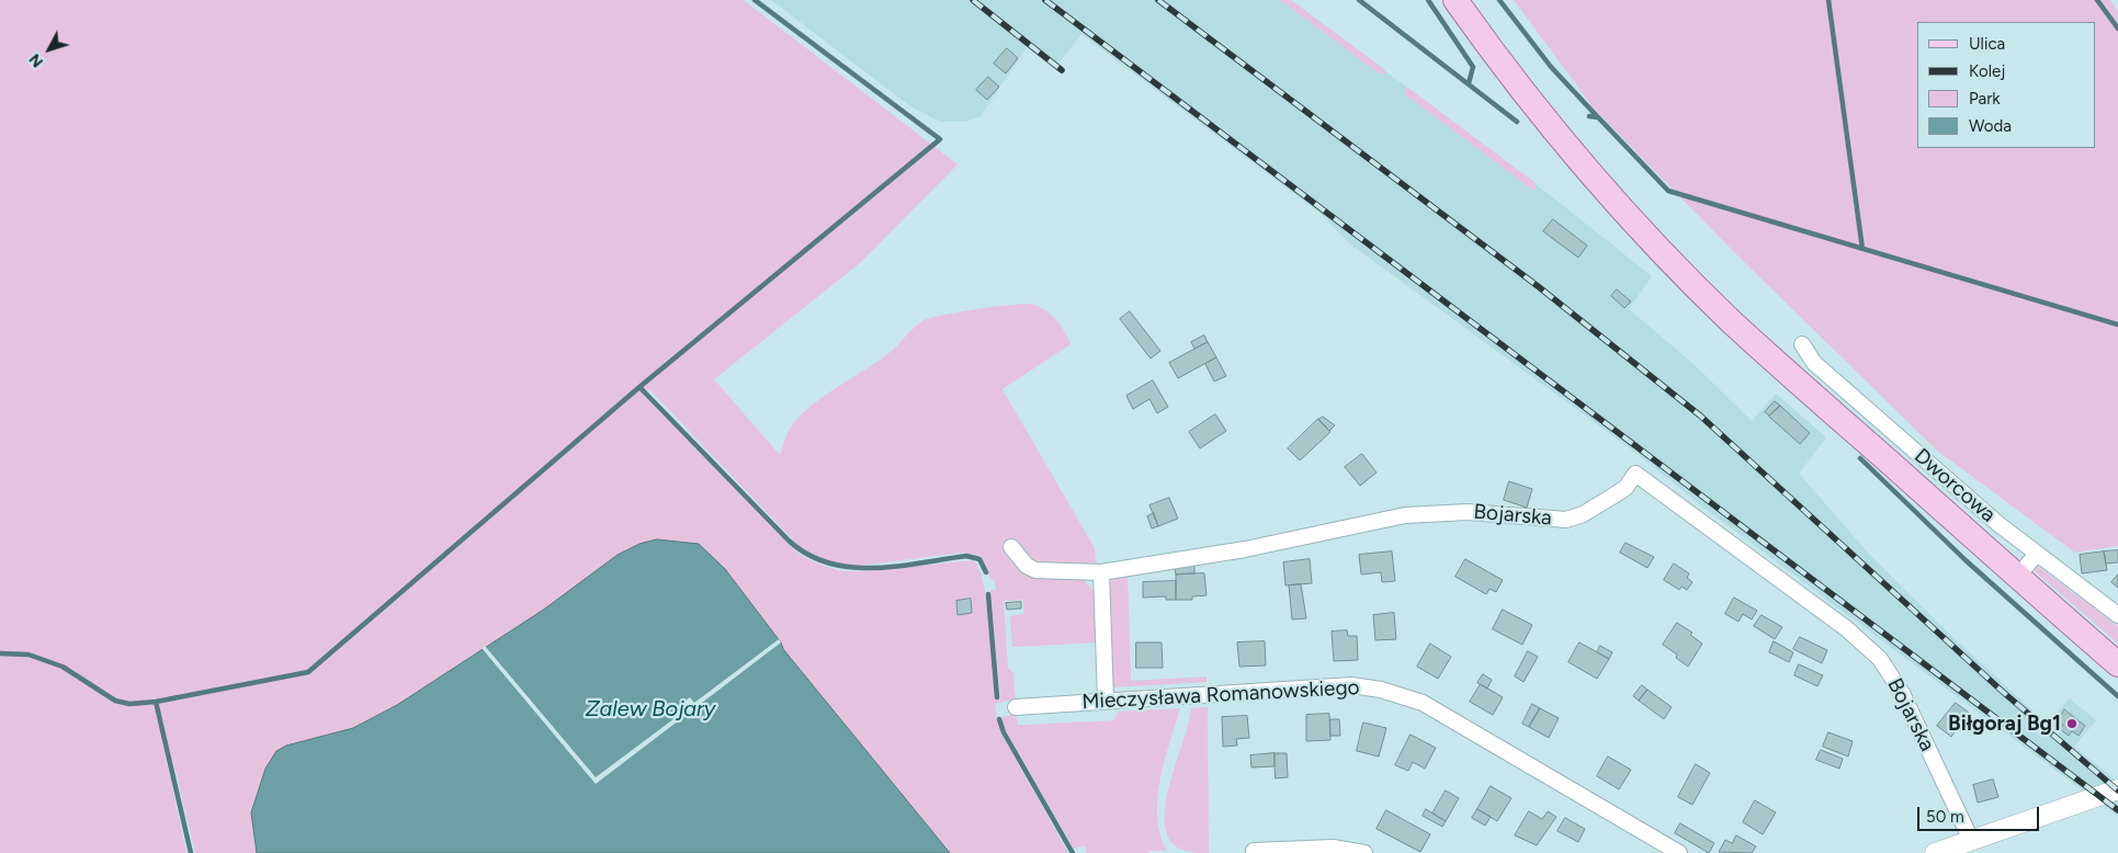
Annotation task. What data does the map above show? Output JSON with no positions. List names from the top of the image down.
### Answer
{
  "streets": {
    "street": ["Dworcowa", "Bojarska", "Mieczysława Romanowskiego"]
  },
  "water": ["Zalew Bojary"],
  "places": ["Biłgoraj Bg1"],
  "legend": [
    "Ulica",
    "Kolej",
    "Park",
    "Woda"
  ],
  "scale_bar": "50 m",
  "north": "bottom left"
}
